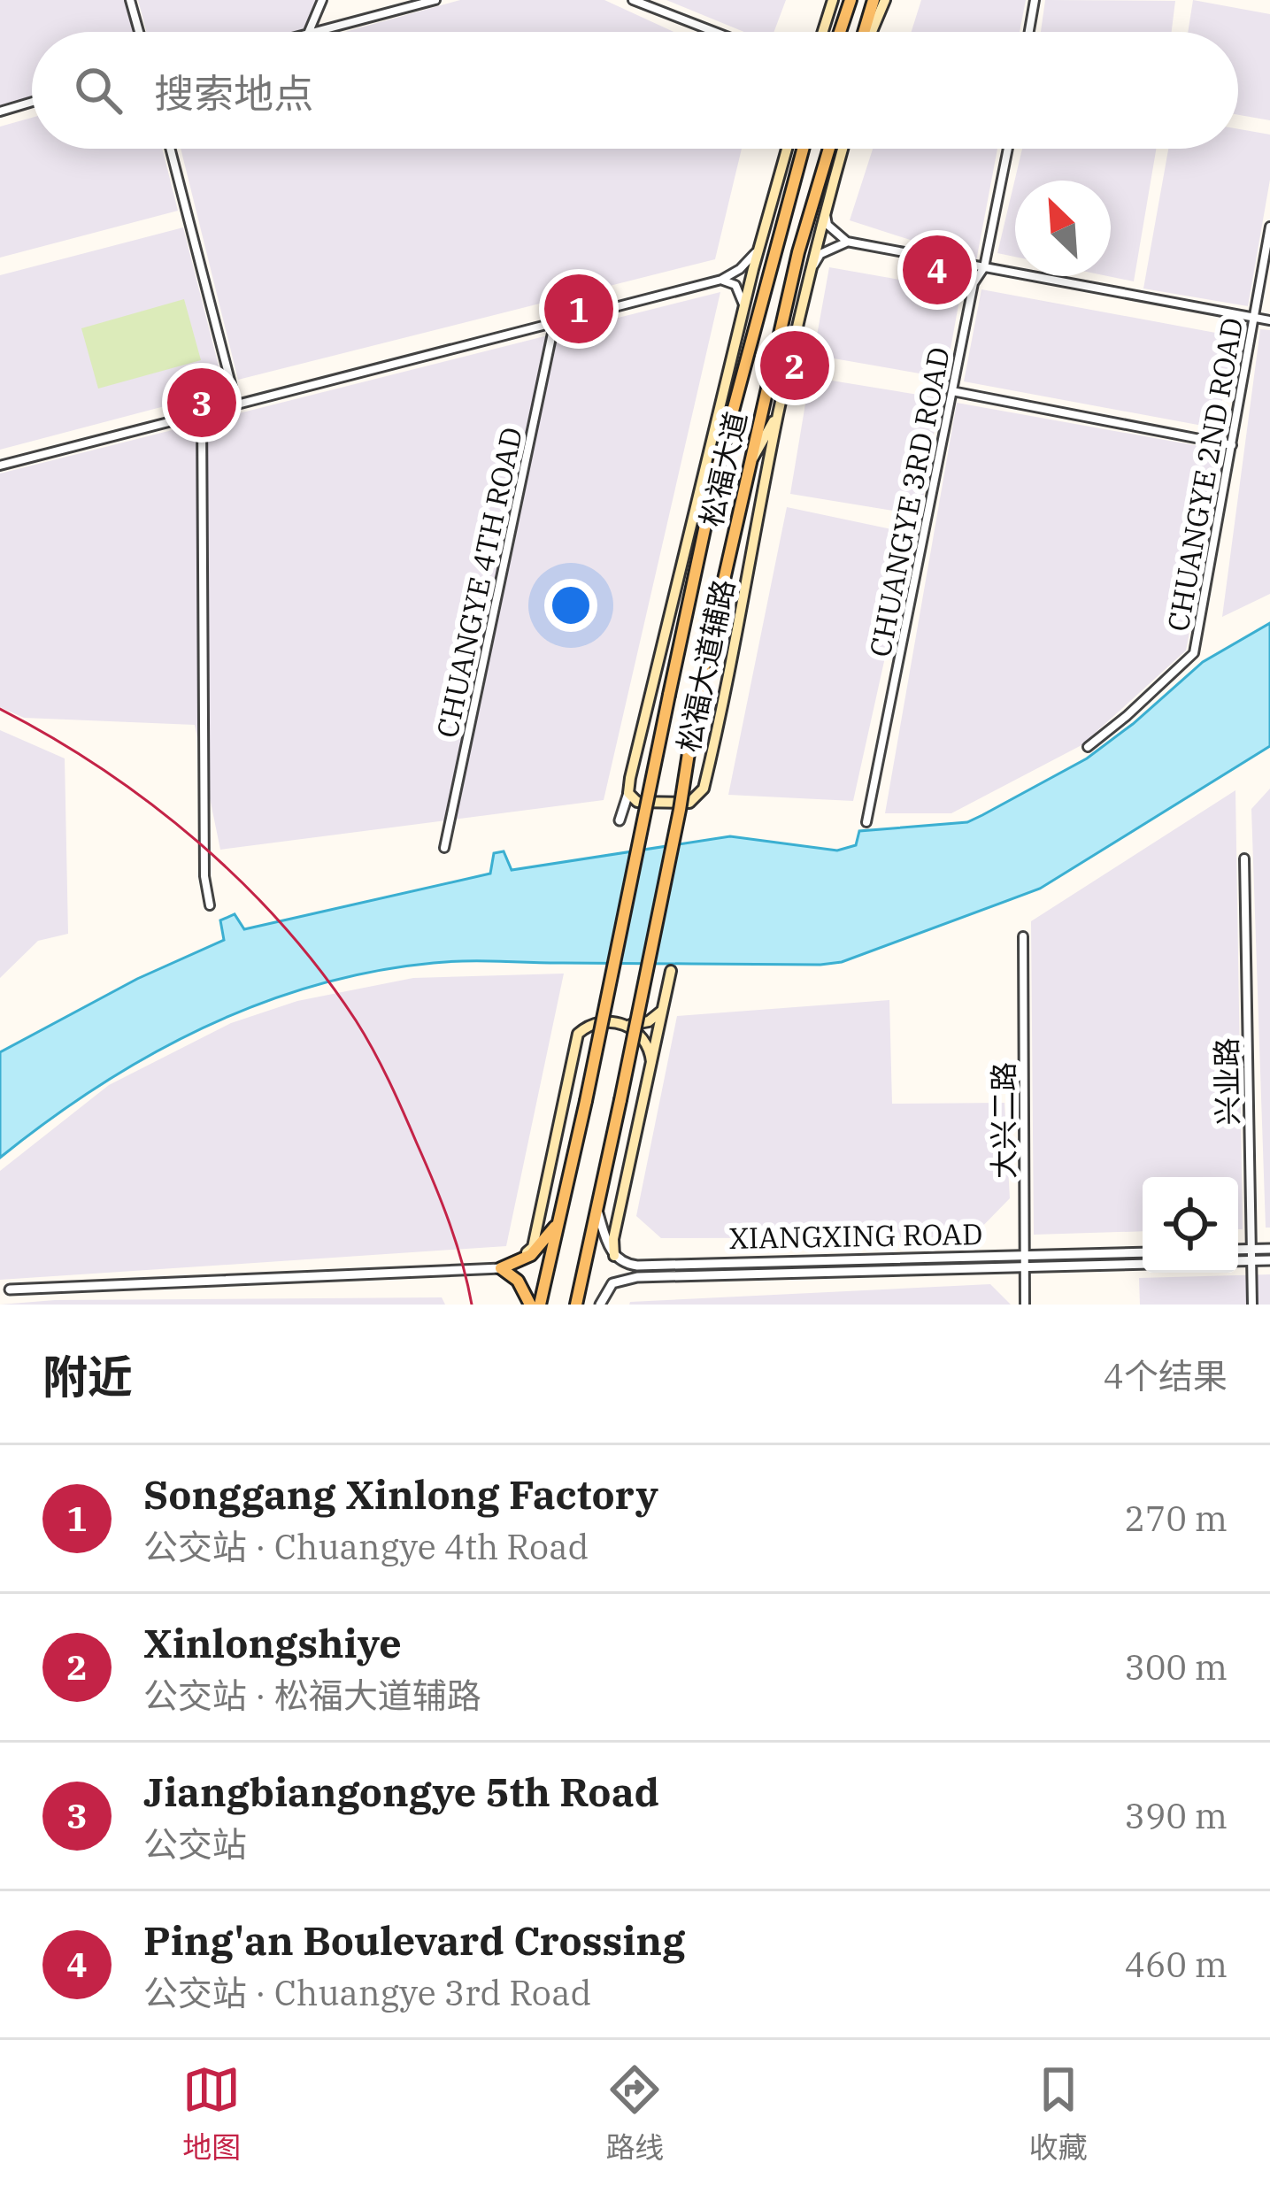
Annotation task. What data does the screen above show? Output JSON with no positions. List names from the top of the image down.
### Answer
{
  "streets": {
    "main road": ["松福大道", "松福大道辅路"],
    "street": [
      "CHUANGYE 2ND ROAD",
      "CHUANGYE 3RD ROAD",
      "CHUANGYE 4TH ROAD",
      "兴业路",
      "大兴二路",
      "XIANGXING ROAD"
    ]
  },
  "crossings": [
    ["大兴二路", "XIANGXING ROAD"]
  ],
  "north": "top left",
  "page": {
    "search": "搜索地点",
    "pins": [
      "4",
      "1",
      "2",
      "3"
    ],
    "heading": ["附近", "4个结果"],
    "list": [
      {
        "mark": "1",
        "name": "Songgang Xinlong Factory",
        "note": "公交站 · Chuangye 4th Road",
        "value": "270 m"
      },
      {
        "mark": "2",
        "name": "Xinlongshiye",
        "note": "公交站 · 松福大道辅路",
        "value": "300 m"
      },
      {
        "mark": "3",
        "name": "Jiangbiangongye 5th Road",
        "note": "公交站",
        "value": "390 m"
      },
      {
        "mark": "4",
        "name": "Ping'an Boulevard Crossing",
        "note": "公交站 · Chuangye 3rd Road",
        "value": "460 m"
      }
    ],
    "nav": ["地图", "路线", "收藏"]
  }
}
